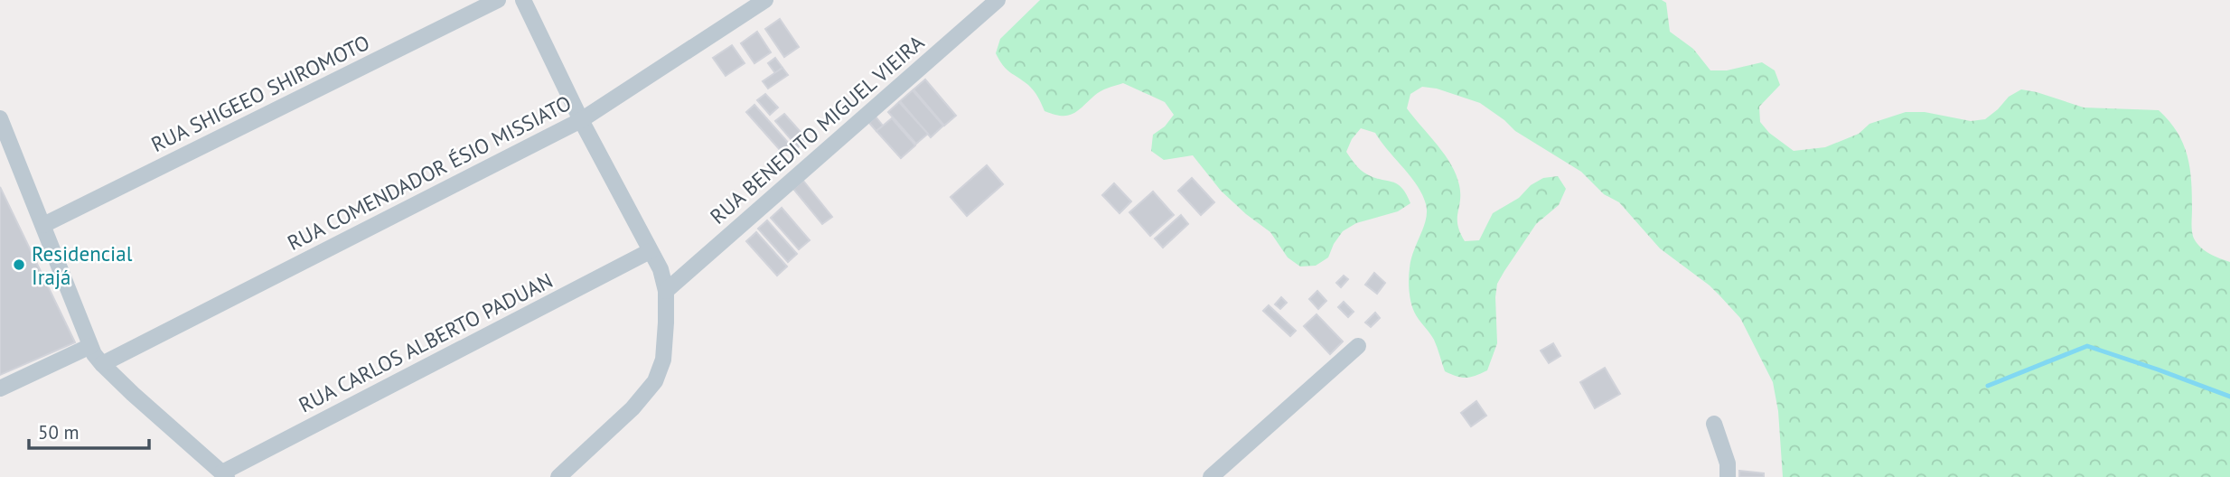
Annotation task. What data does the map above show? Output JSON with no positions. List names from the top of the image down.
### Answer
{
  "streets": {
    "street": [
      "RUA SHIGEEO SHIROMOTO",
      "RUA BENEDITO MIGUEL VIEIRA",
      "RUA COMENDADOR ÉSIO MISSIATO",
      "RUA CARLOS ALBERTO PADUAN"
    ]
  },
  "places": ["Residencial Irajá"],
  "scale_bar": "50 m"
}
